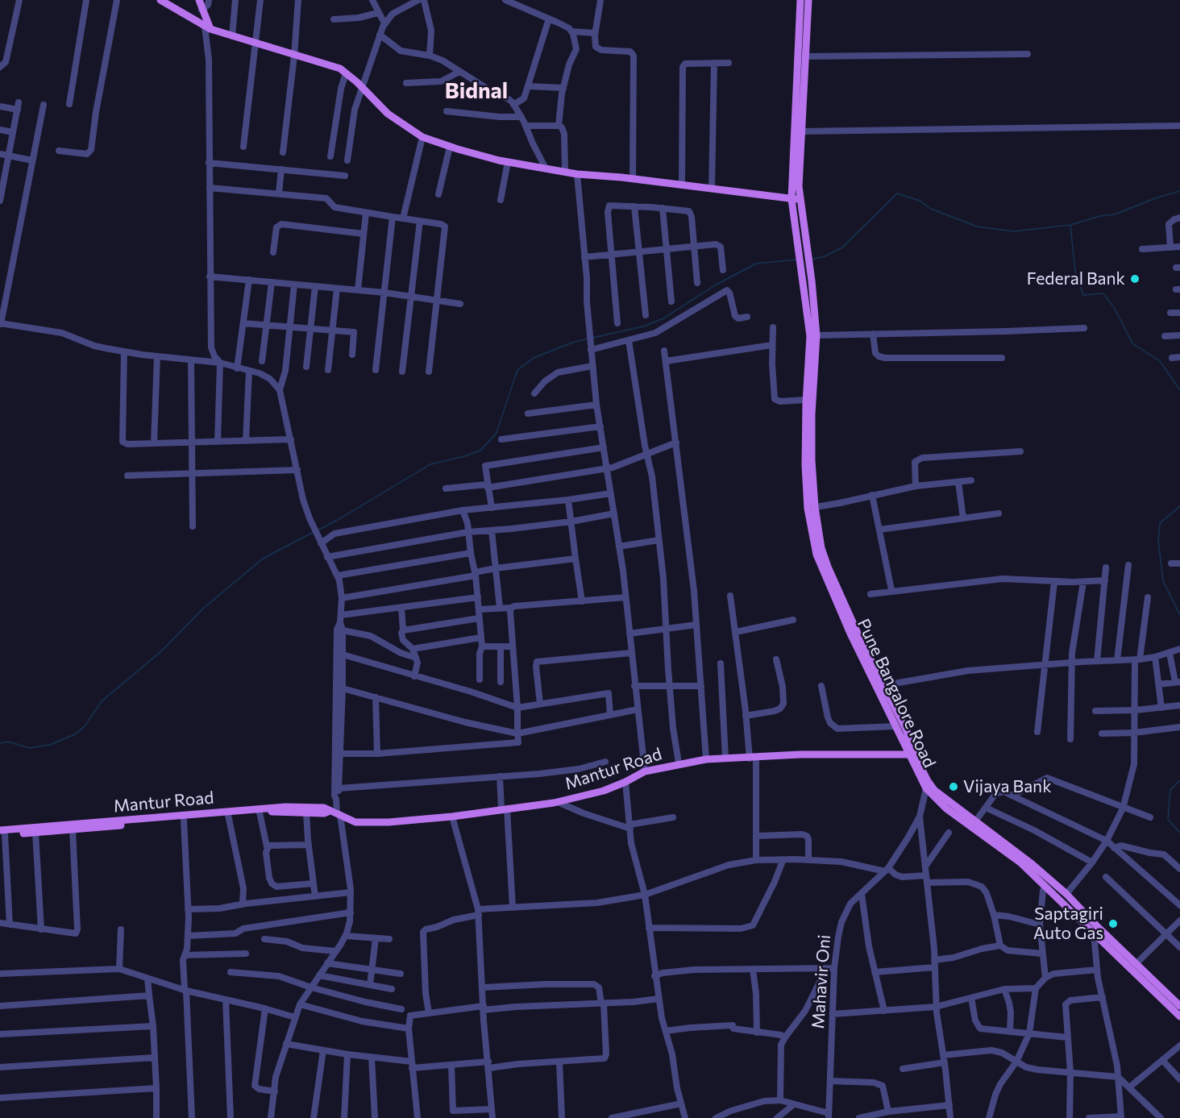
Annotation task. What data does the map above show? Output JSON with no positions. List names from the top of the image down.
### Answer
{
  "streets": {
    "main road": ["Pune Bangalore Road", "Mantur Road"],
    "street": ["Mahavir Oni"]
  },
  "crossings": [
    ["Pune Bangalore Road", "Mantur Road"],
    ["Pune Bangalore Road", "Mahavir Oni"]
  ],
  "districts": ["Bidnal"],
  "places": ["Federal Bank", "Vijaya Bank", "Saptagiri Auto Gas"]
}
